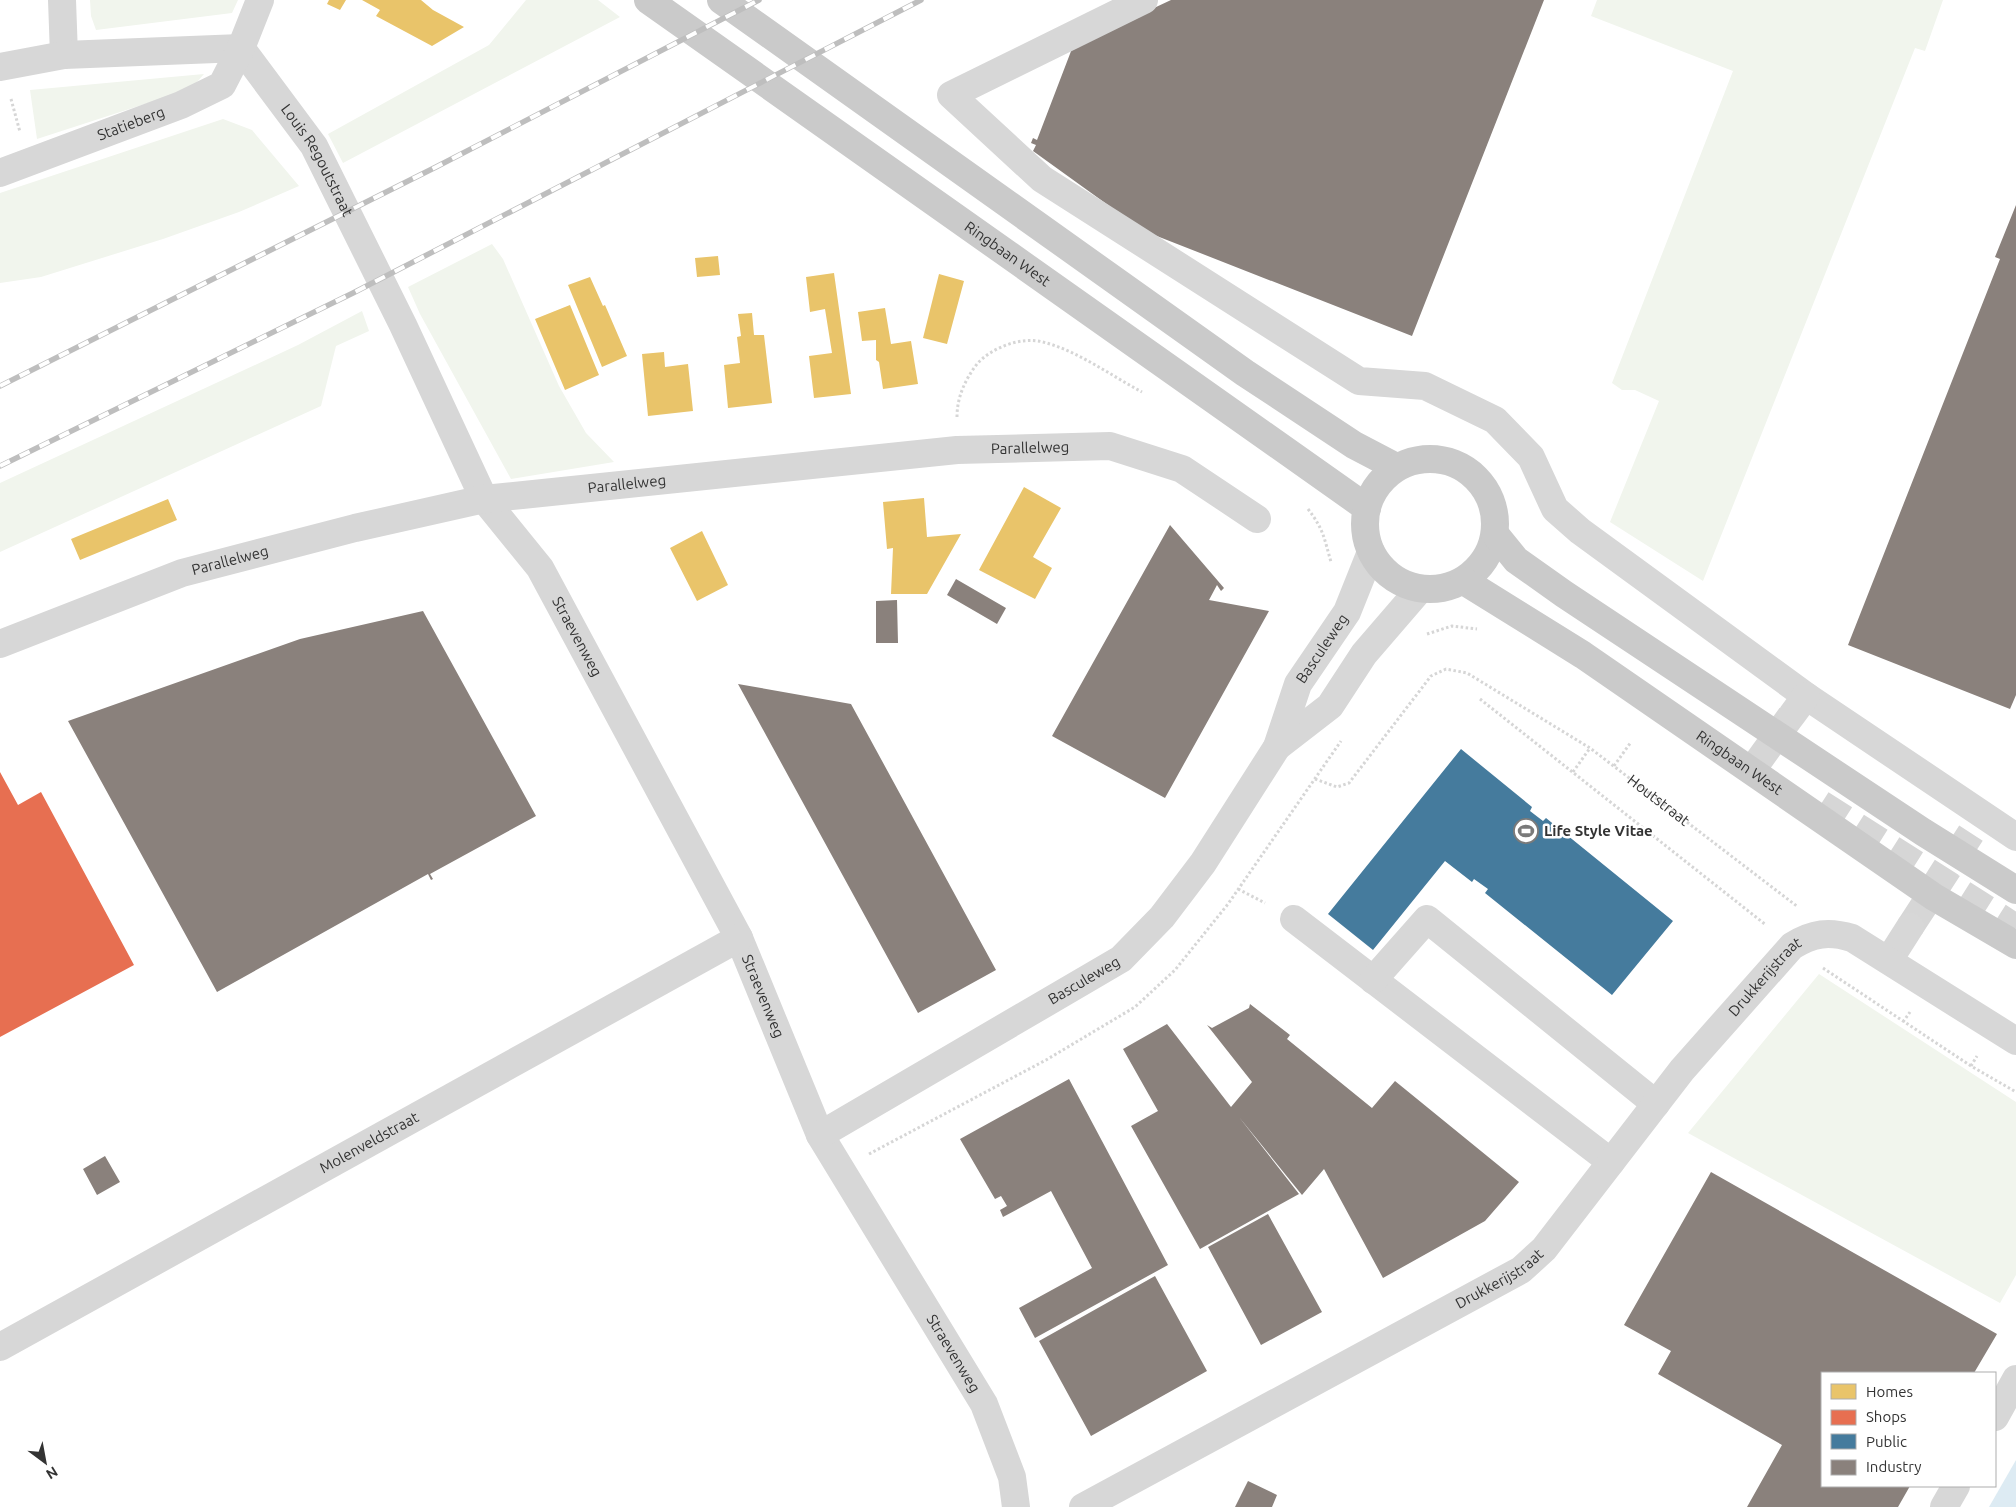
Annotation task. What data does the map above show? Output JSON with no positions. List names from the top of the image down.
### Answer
{
  "streets": {
    "main road": ["Ringbaan West"],
    "street": [
      "Statieberg",
      "Louis Regoutstraat",
      "Parallelweg",
      "Straevenweg",
      "Basculeweg",
      "Drukkerijstraat",
      "Molenveldstraat"
    ],
    "path": ["Houtstraat"]
  },
  "crossings": [
    ["Statieberg", "Louis Regoutstraat"],
    ["Louis Regoutstraat", "Parallelweg"],
    ["Louis Regoutstraat", "Straevenweg"],
    ["Ringbaan West", "Basculeweg"],
    ["Parallelweg", "Straevenweg"],
    ["Straevenweg", "Basculeweg"],
    ["Straevenweg", "Molenveldstraat"],
    ["Houtstraat", "Drukkerijstraat"]
  ],
  "places": {
    "sports": ["Life Style Vitae"]
  },
  "legend": [
    "Homes",
    "Shops",
    "Public",
    "Industry"
  ],
  "north": "bottom right"
}
